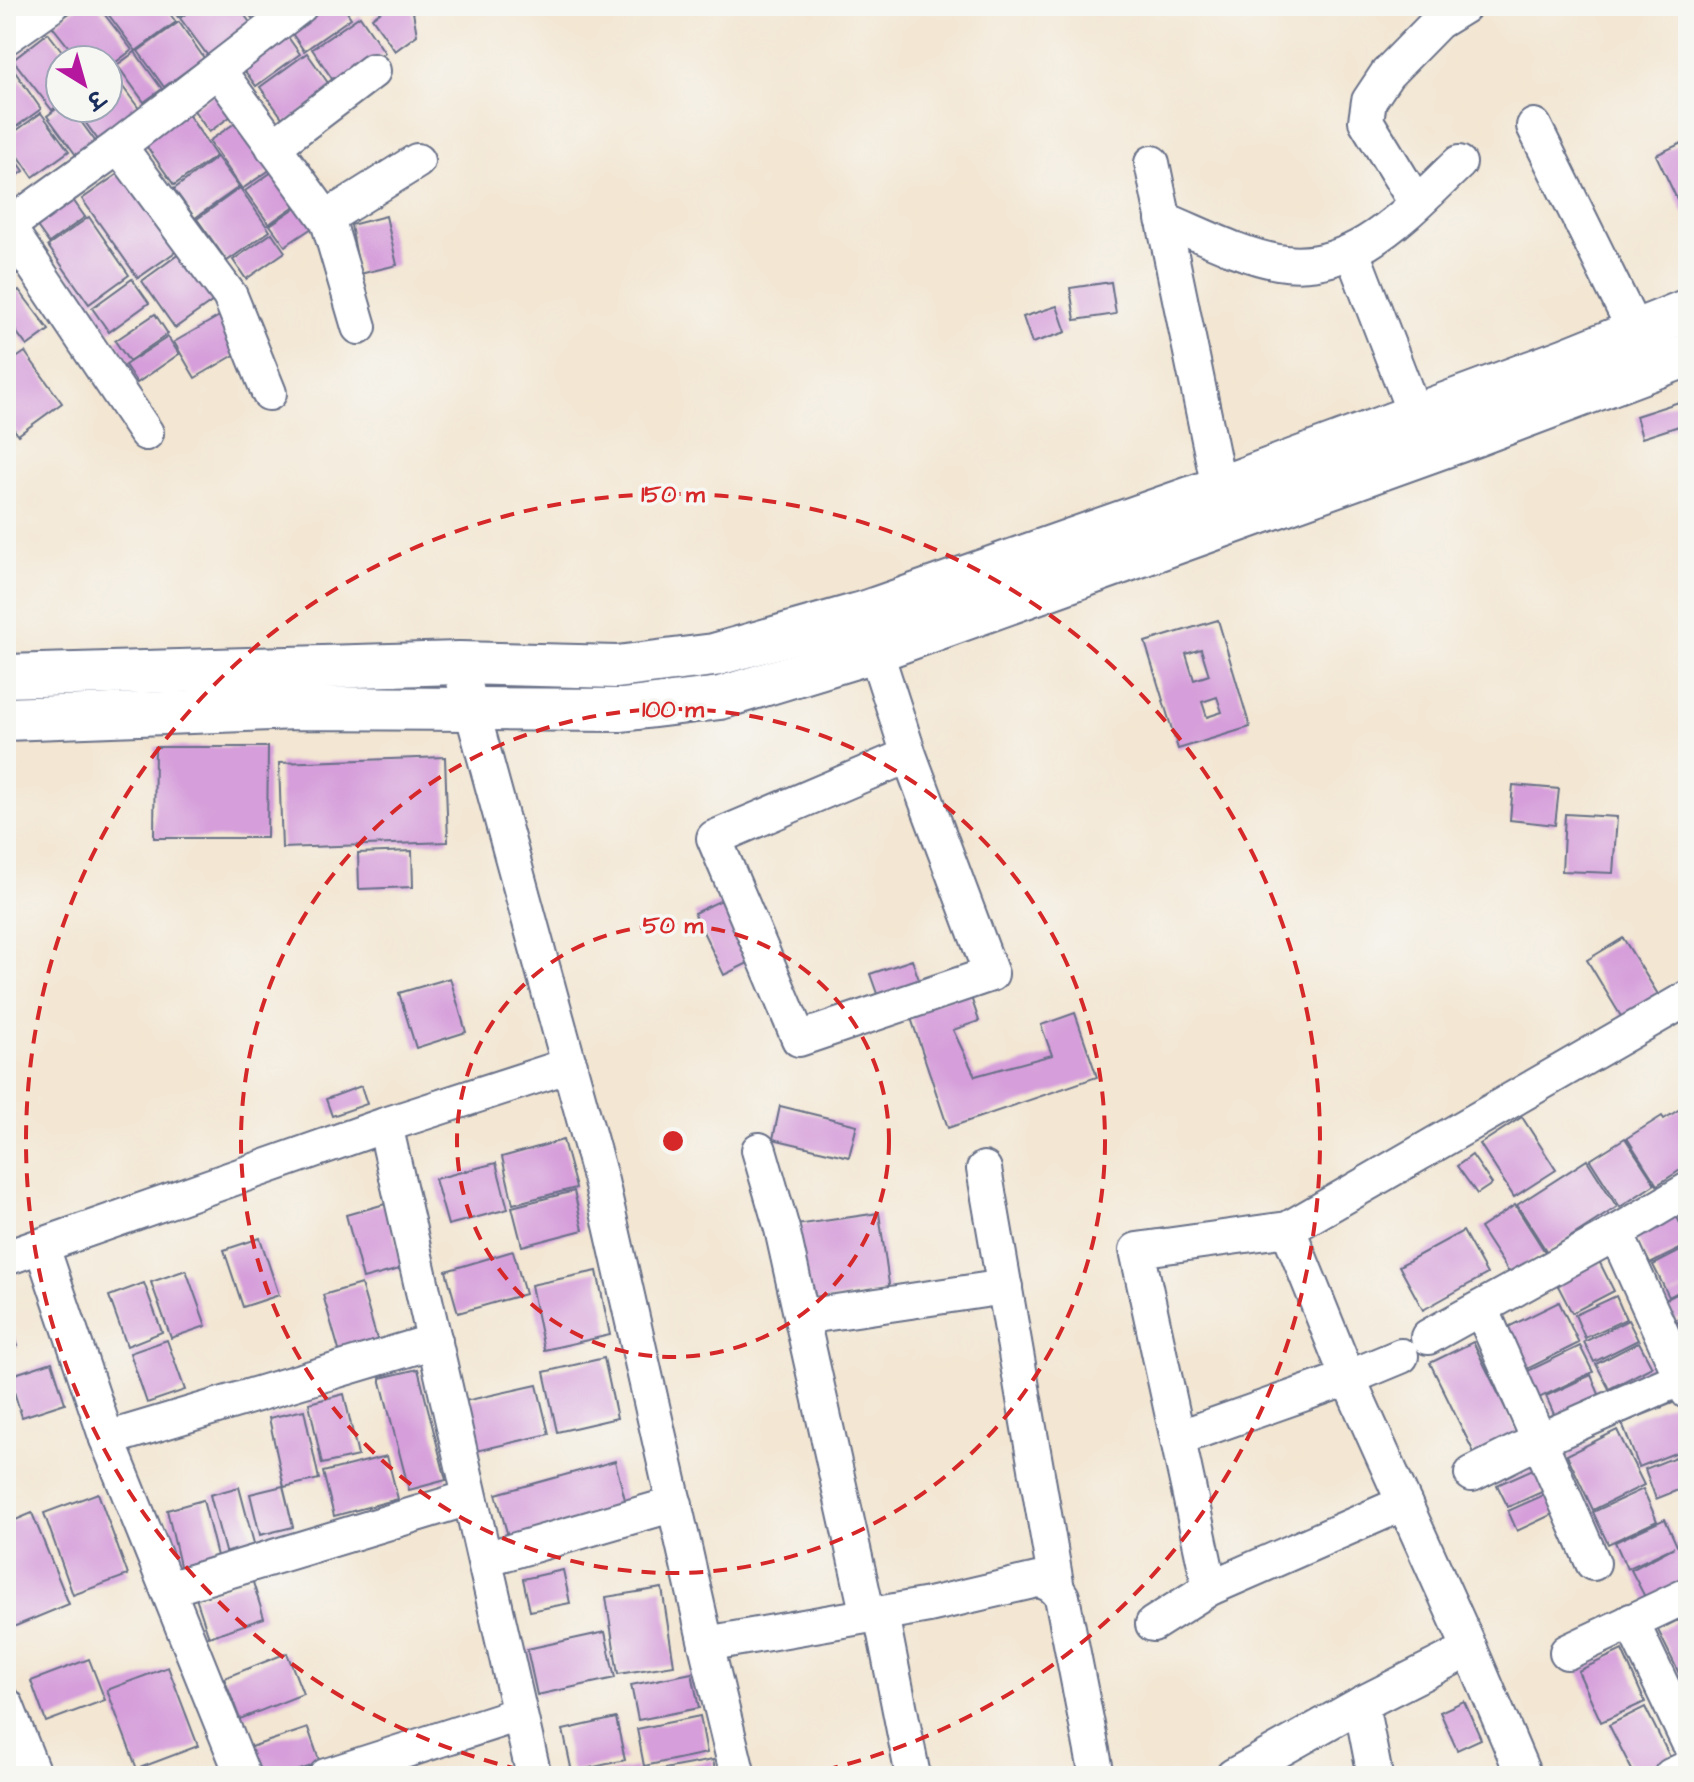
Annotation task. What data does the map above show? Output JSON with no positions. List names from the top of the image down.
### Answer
{
  "north": "bottom right",
  "rings": ["150 m", "100 m", "50 m"]
}
